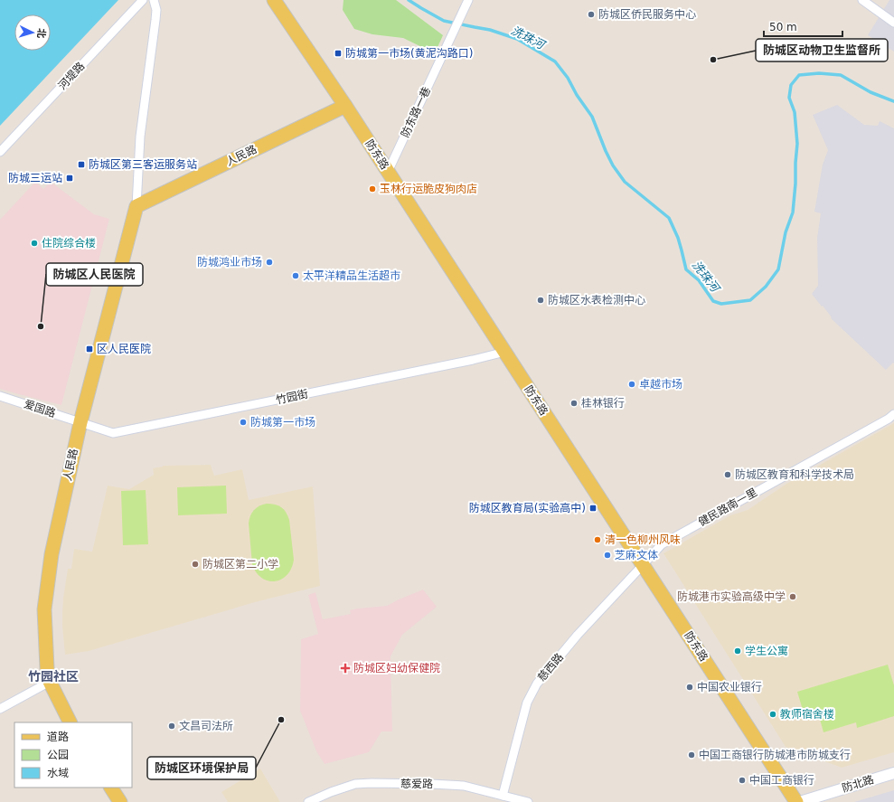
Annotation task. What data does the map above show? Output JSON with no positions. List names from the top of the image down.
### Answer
{
  "streets": {
    "main road": ["防东路", "人民路"],
    "street": [
      "河堤路",
      "防东路一巷",
      "竹园街",
      "爱国路",
      "健民路南一里",
      "慈西路",
      "慈爱路",
      "防北路"
    ]
  },
  "crossings": [
    ["防东路一巷", "防东路"],
    ["防东路", "人民路"],
    ["防东路", "竹园街"],
    ["防东路", "健民路南一里"],
    ["防东路", "慈西路"],
    ["人民路", "竹园街"],
    ["人民路", "爱国路"],
    ["竹园街", "爱国路"],
    ["健民路南一里", "慈西路"],
    ["慈西路", "慈爱路"]
  ],
  "districts": ["竹园社区"],
  "water": ["洗珠河"],
  "places": {
    "other": [
      "防城区侨民服务中心",
      "防城区动物卫生监督所",
      "玉林行运脆皮狗肉店",
      "住院综合楼",
      "防城鸿业市场",
      "太平洋精品生活超市",
      "防城区水表检测中心",
      "防城区人民医院",
      "卓越市场",
      "桂林银行",
      "防城第一市场",
      "防城区教育和科学技术局",
      "清一色柳州风味",
      "芝麻文体",
      "防城区第二小学",
      "防城港市实验高级中学",
      "学生公寓",
      "中国农业银行",
      "教师宿舍楼",
      "防城区环境保护局",
      "文昌司法所",
      "中国工商银行防城港市防城支行",
      "中国工商银行"
    ],
    "transit": [
      "防城第一市场(黄泥沟路口)",
      "防城区第三客运服务站",
      "防城三运站",
      "区人民医院",
      "防城区教育局(实验高中)"
    ],
    "health": ["防城区妇幼保健院"]
  },
  "legend": ["道路", "公园", "水域"],
  "scale_bar": "50 m",
  "north": "right"
}
